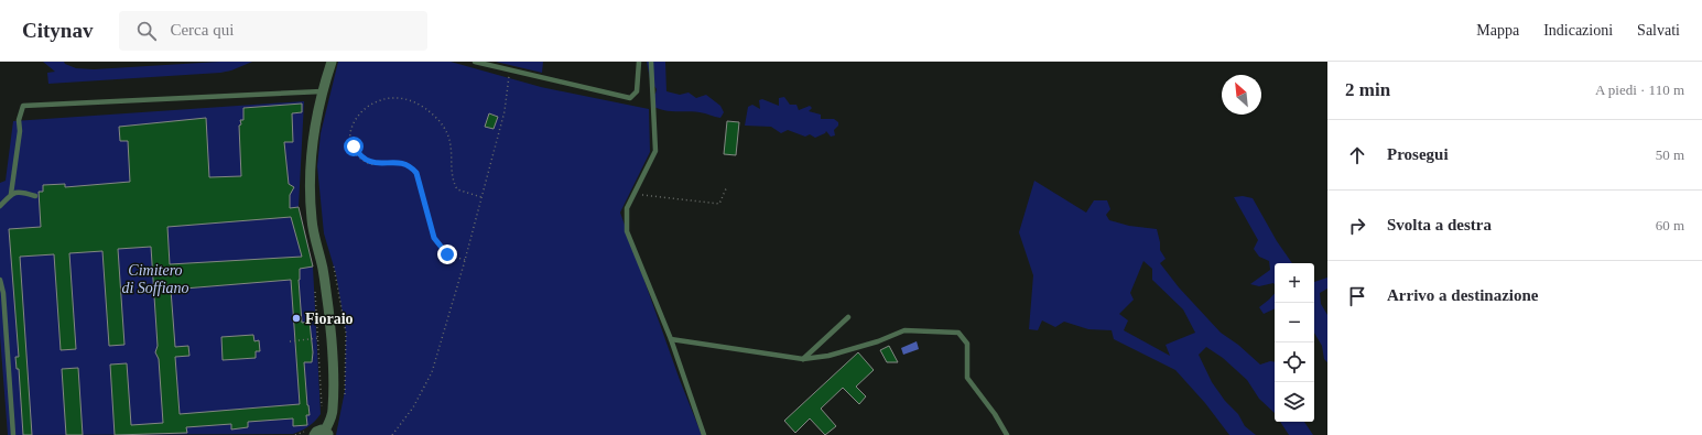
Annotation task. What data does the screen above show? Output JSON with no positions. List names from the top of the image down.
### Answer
{
  "parks": ["Cimitero di Soffiano"],
  "places": ["Fioraio"],
  "north": "top left",
  "page": {
    "header": "Citynav",
    "search": "Cerca qui",
    "nav": ["Mappa", "Indicazioni", "Salvati"],
    "heading": ["2 min", "A piedi · 110 m"],
    "list": [
      ["Prosegui", "50 m"],
      ["Svolta a destra", "60 m"],
      "Arrivo a destinazione"
    ],
    "map_buttons": ["+", "−"]
  }
}
